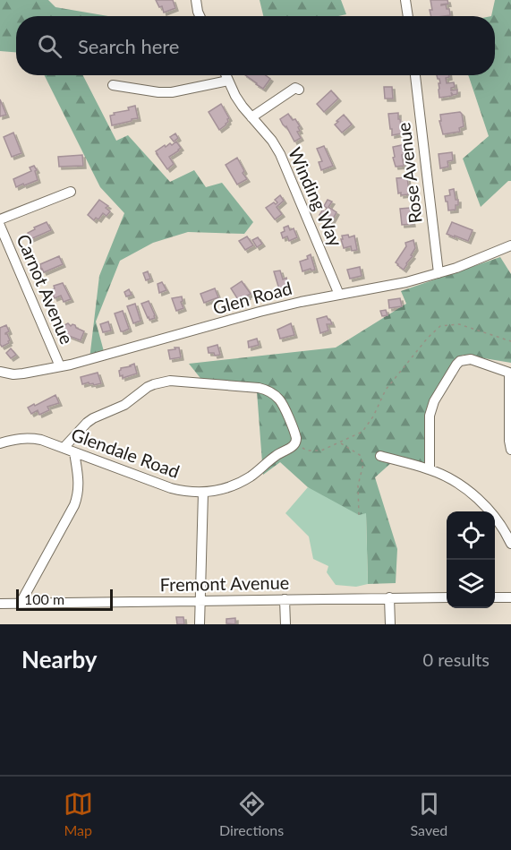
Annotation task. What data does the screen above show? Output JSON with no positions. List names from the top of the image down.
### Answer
{
  "streets": {
    "street": [
      "Rose Avenue",
      "Winding Way",
      "Carnot Avenue",
      "Glen Road",
      "Glendale Road",
      "Fremont Avenue"
    ]
  },
  "crossings": [
    ["Rose Avenue", "Glen Road"],
    ["Winding Way", "Glen Road"],
    ["Carnot Avenue", "Glen Road"]
  ],
  "scale_bar": "100 m",
  "page": {
    "search": "Search here",
    "scale": "100 m",
    "heading": ["Nearby", "0 results"],
    "nav": ["Map", "Directions", "Saved"]
  }
}
